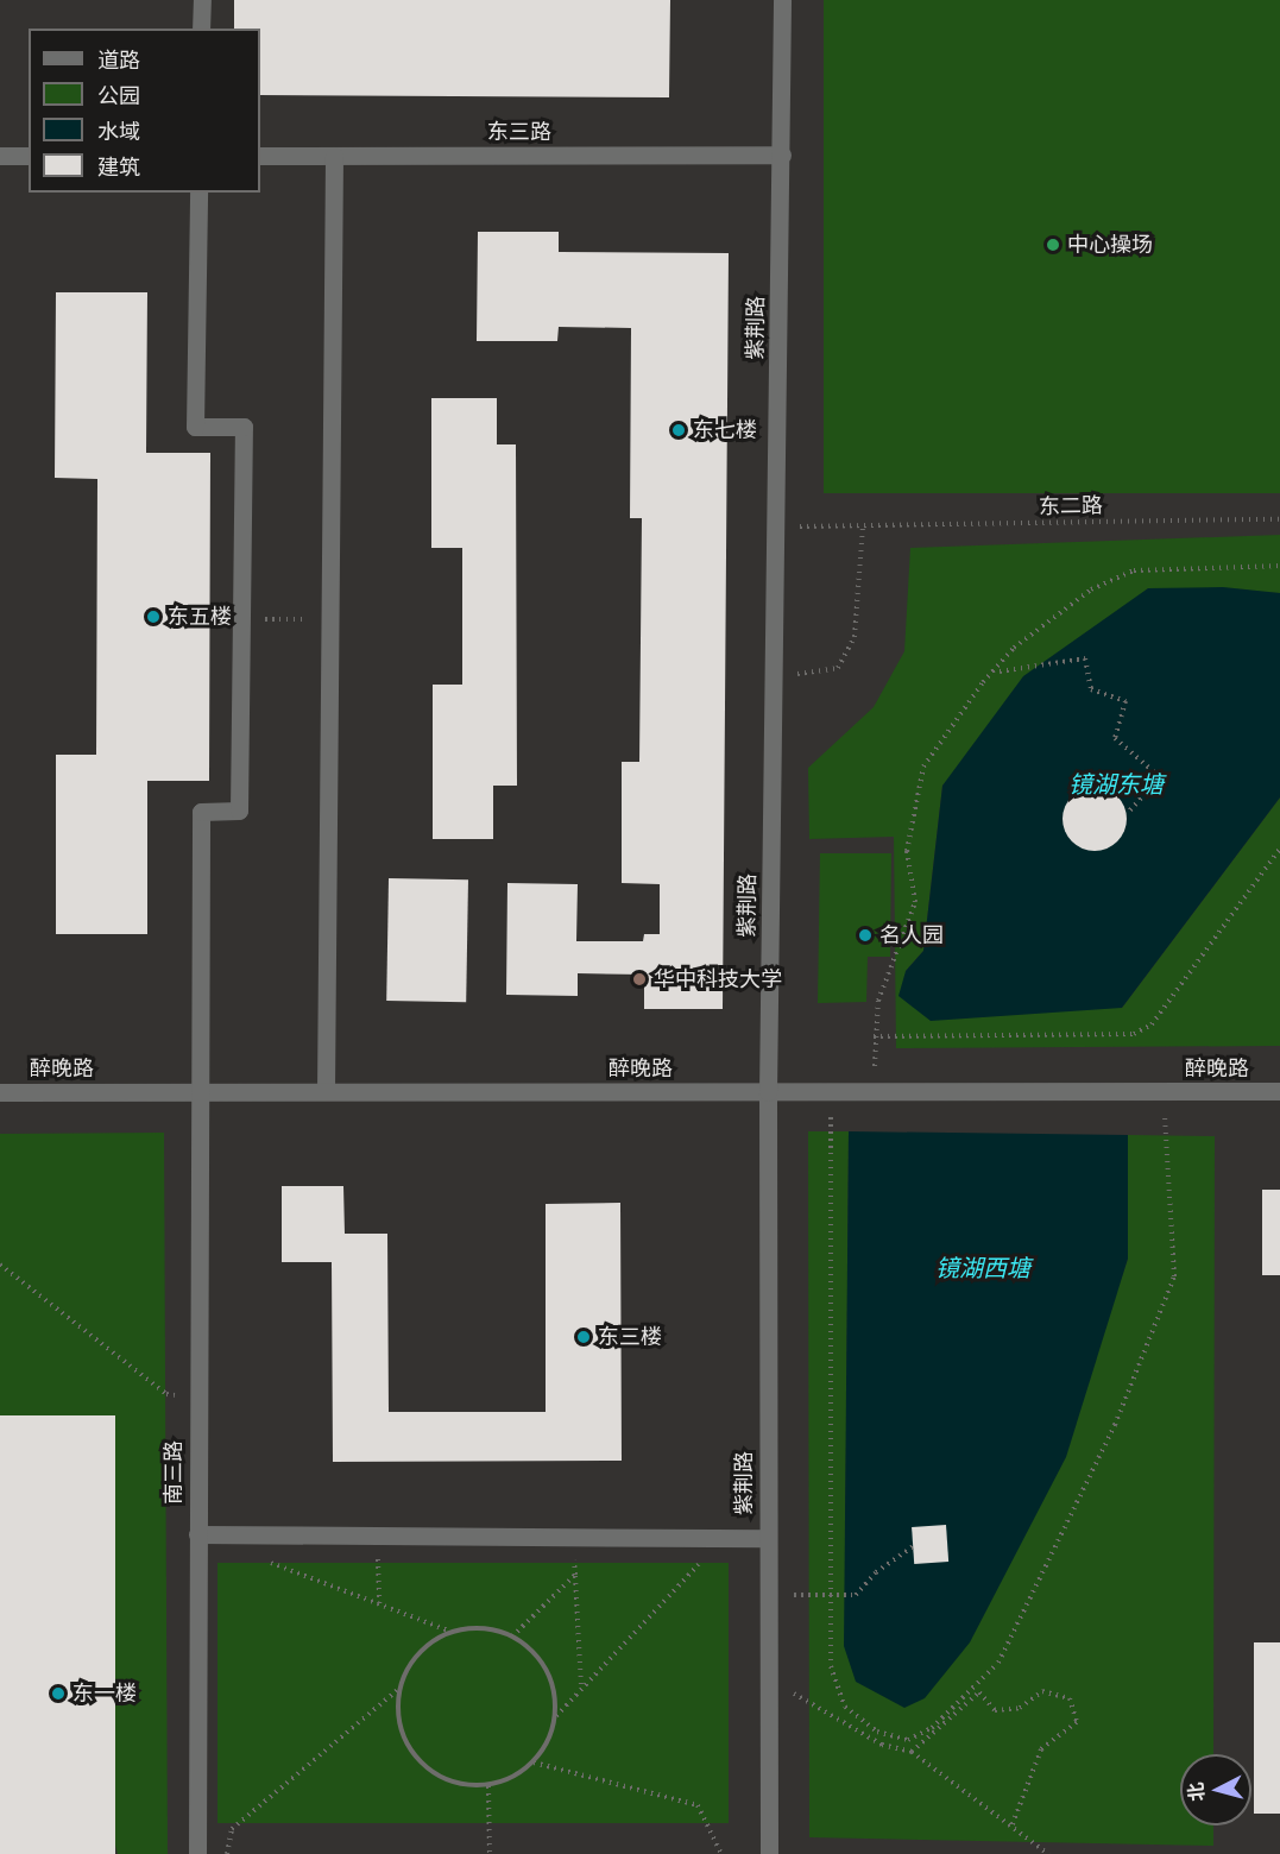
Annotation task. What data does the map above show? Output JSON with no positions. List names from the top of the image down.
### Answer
{
  "streets": {
    "street": [
      "东三路",
      "紫荆路",
      "醉晚路",
      "南三路"
    ],
    "path": ["东二路"]
  },
  "crossings": [
    ["东三路", "紫荆路"],
    ["紫荆路", "东二路"],
    ["紫荆路", "醉晚路"],
    ["醉晚路", "南三路"]
  ],
  "water": ["镜湖东塘", "镜湖西塘"],
  "places": [
    "中心操场",
    "东七楼",
    "东五楼",
    "名人园",
    "华中科技大学",
    "东三楼",
    "东一楼"
  ],
  "legend": [
    "道路",
    "公园",
    "水域",
    "建筑"
  ],
  "north": "left"
}
